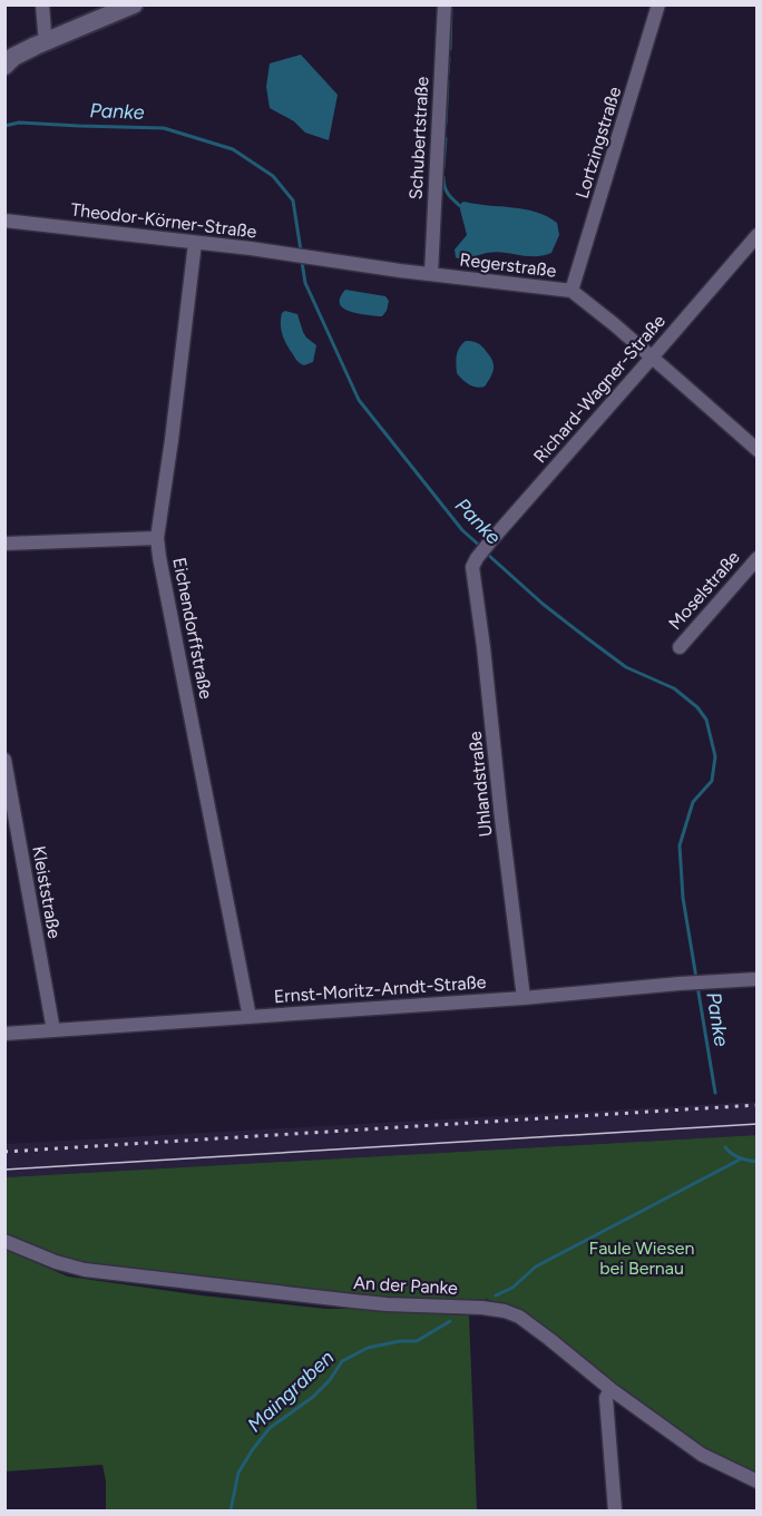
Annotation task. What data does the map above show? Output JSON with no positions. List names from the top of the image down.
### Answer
{
  "streets": {
    "street": [
      "Schubertstraße",
      "Lortzingstraße",
      "Theodor-Körner-Straße",
      "Regerstraße",
      "Richard-Wagner-Straße",
      "Moselstraße",
      "Eichendorffstraße",
      "Uhlandstraße",
      "Kleiststraße",
      "Ernst-Moritz-Arndt-Straße",
      "An der Panke"
    ]
  },
  "crossings": [
    ["Schubertstraße", "Regerstraße"],
    ["Lortzingstraße", "Regerstraße"],
    ["Theodor-Körner-Straße", "Regerstraße"],
    ["Theodor-Körner-Straße", "Eichendorffstraße"],
    ["Regerstraße", "Richard-Wagner-Straße"],
    ["Richard-Wagner-Straße", "Uhlandstraße"],
    ["Eichendorffstraße", "Ernst-Moritz-Arndt-Straße"],
    ["Uhlandstraße", "Ernst-Moritz-Arndt-Straße"],
    ["Kleiststraße", "Ernst-Moritz-Arndt-Straße"]
  ],
  "water": ["Panke", "Maingraben"],
  "parks": ["Faule Wiesen bei Bernau"]
}
